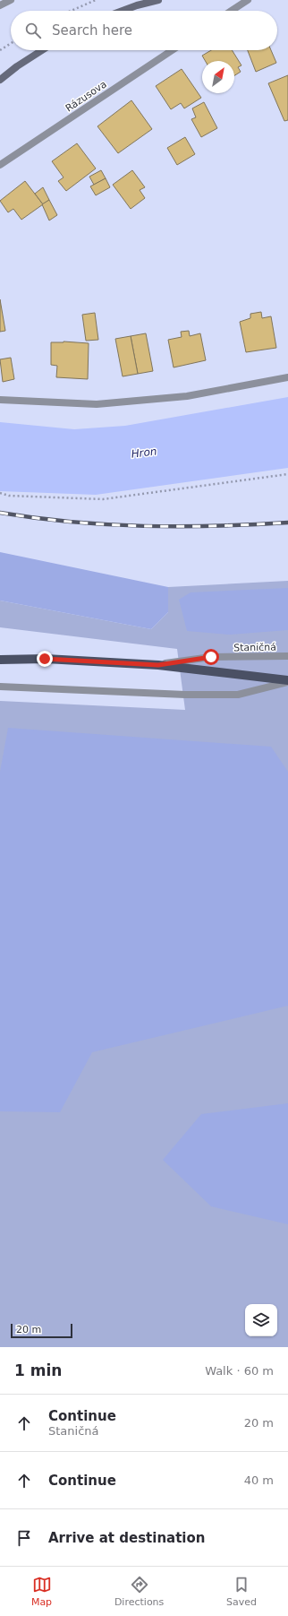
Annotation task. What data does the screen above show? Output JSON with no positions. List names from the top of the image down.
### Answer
{
  "streets": {
    "street": ["Rázusova", "Staničná"]
  },
  "water": ["Hron"],
  "scale_bar": "20 m",
  "north": "top right",
  "page": {
    "search": "Search here",
    "scale": "20 m",
    "heading": ["1 min", "Walk · 60 m"],
    "list": [
      ["Continue", "Staničná", "20 m"],
      ["Continue", "40 m"],
      "Arrive at destination"
    ],
    "nav": ["Map", "Directions", "Saved"]
  }
}
